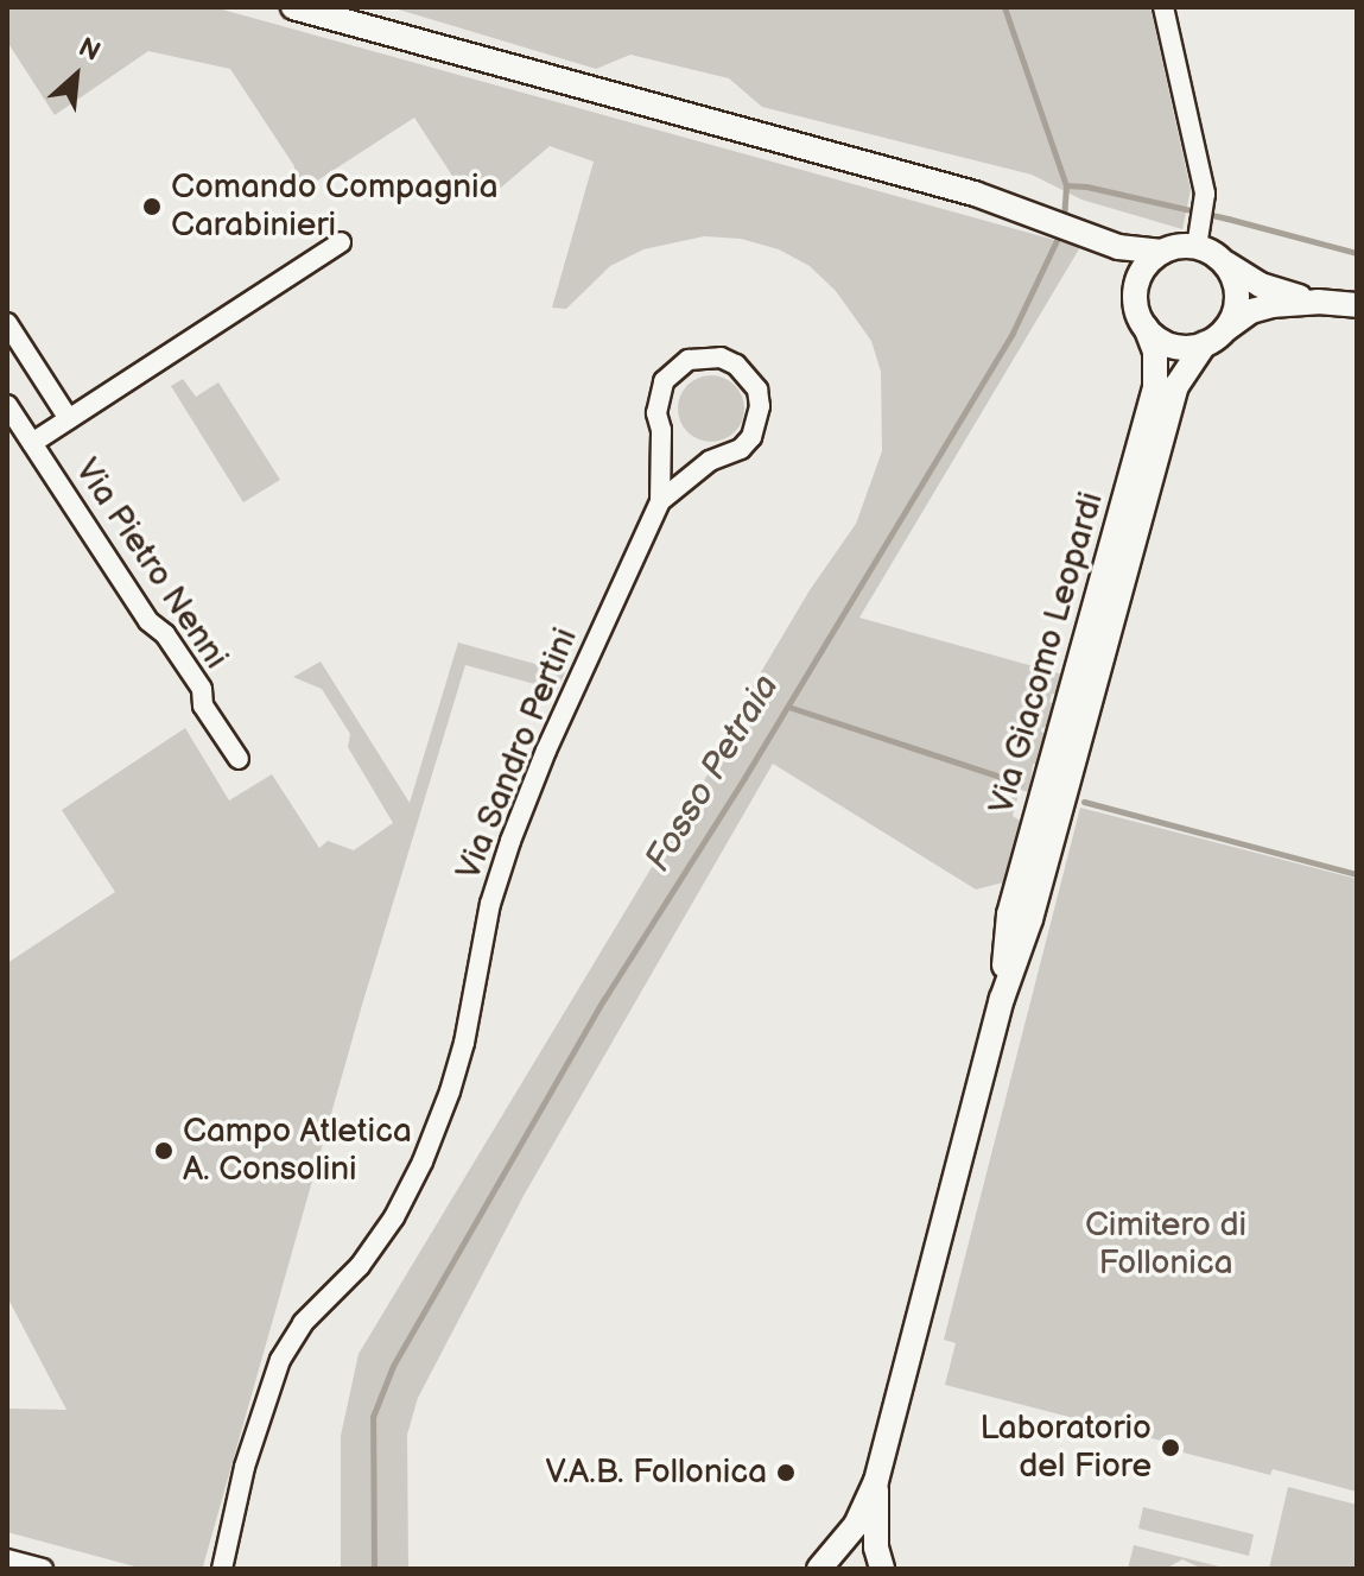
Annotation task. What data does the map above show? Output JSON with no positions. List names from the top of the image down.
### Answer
{
  "streets": {
    "main road": ["Via Giacomo Leopardi"],
    "street": ["Via Pietro Nenni", "Via Sandro Pertini"]
  },
  "water": ["Fosso Petraia"],
  "parks": ["Cimitero di Follonica"],
  "places": [
    "Comando Compagnia Carabinieri",
    "Campo Atletica A. Consolini",
    "Laboratorio del Fiore",
    "V.A.B. Follonica"
  ],
  "north": "top right"
}
